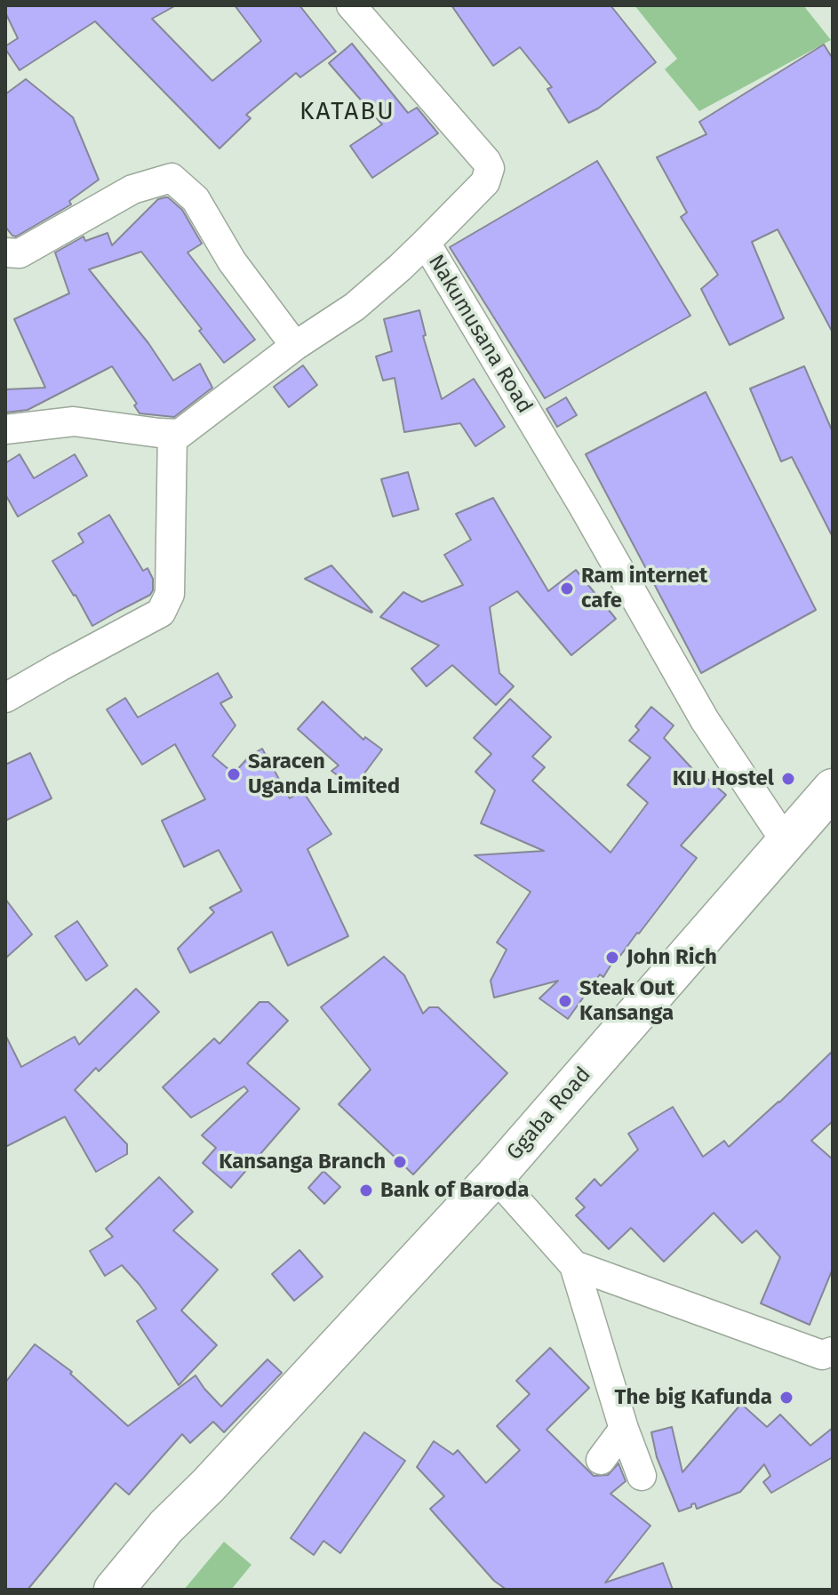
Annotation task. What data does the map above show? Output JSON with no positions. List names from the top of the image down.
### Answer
{
  "streets": {
    "main road": ["Ggaba Road"],
    "street": ["Nakumusana Road"]
  },
  "crossings": [
    ["Nakumusana Road", "Ggaba Road"]
  ],
  "districts": ["KATABU"],
  "places": [
    "Ram internet cafe",
    "Saracen Uganda Limited",
    "KIU Hostel",
    "John Rich",
    "Steak Out Kansanga",
    "Kansanga Branch",
    "Bank of Baroda",
    "The big Kafunda"
  ]
}
